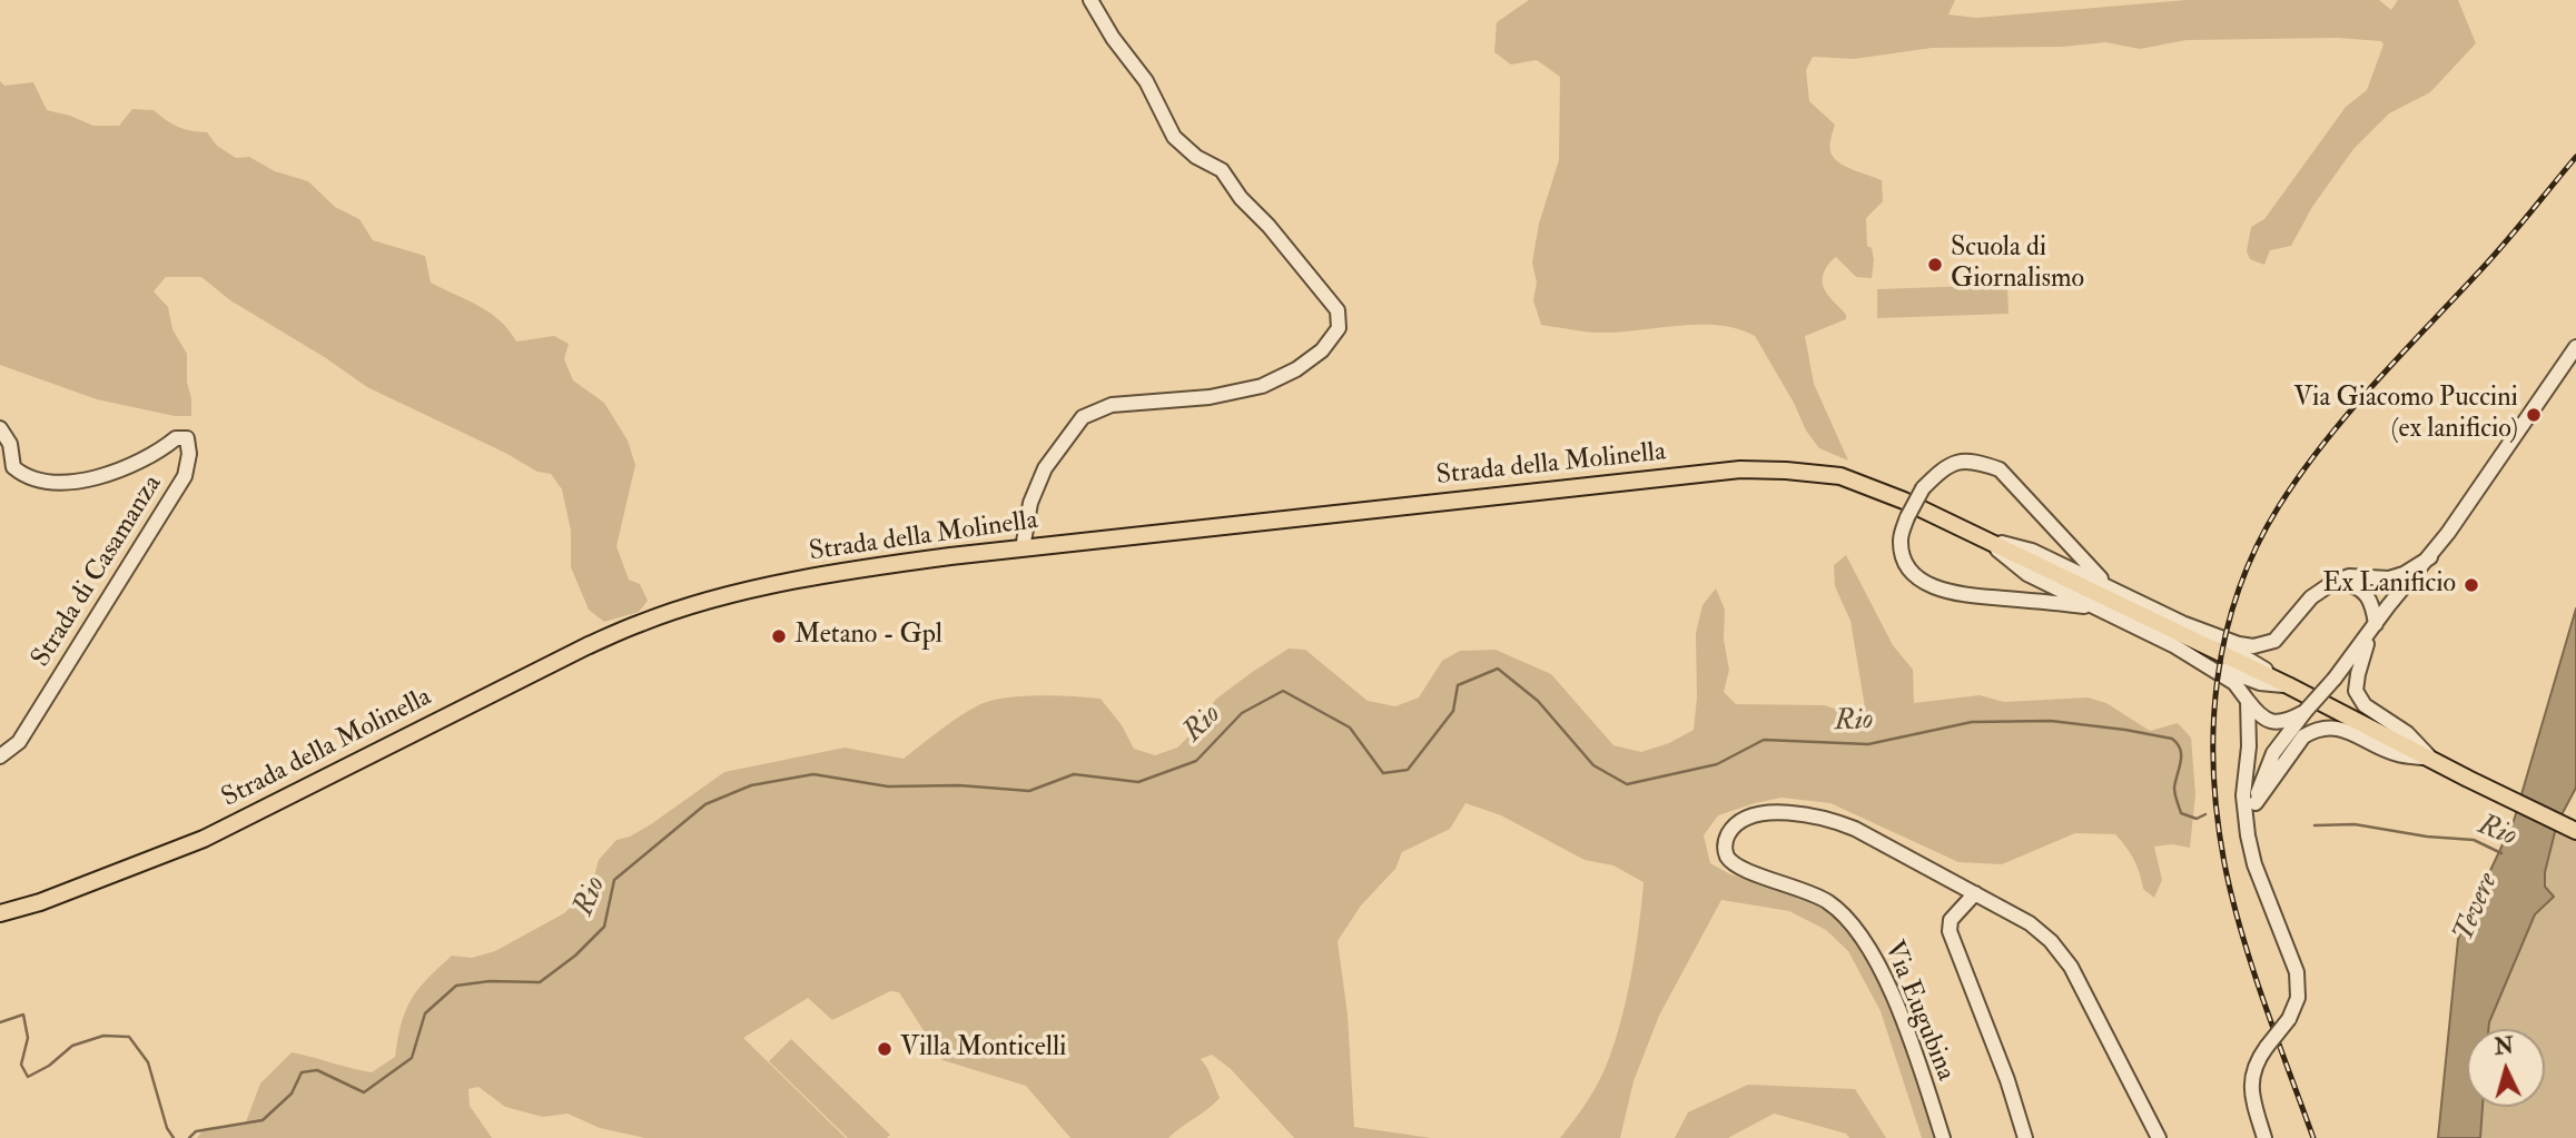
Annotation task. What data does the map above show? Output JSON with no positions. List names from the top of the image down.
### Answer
{
  "streets": {
    "main road": ["Strada della Molinella"],
    "street": ["Strada di Casamanza", "Via Eugubina"]
  },
  "water": ["Rio", "Tevere"],
  "places": [
    "Scuola di Giornalismo",
    "Via Giacomo Puccini (ex lanificio)",
    "Ex Lanificio",
    "Metano - Gpl",
    "Villa Monticelli"
  ],
  "north": "top"
}
